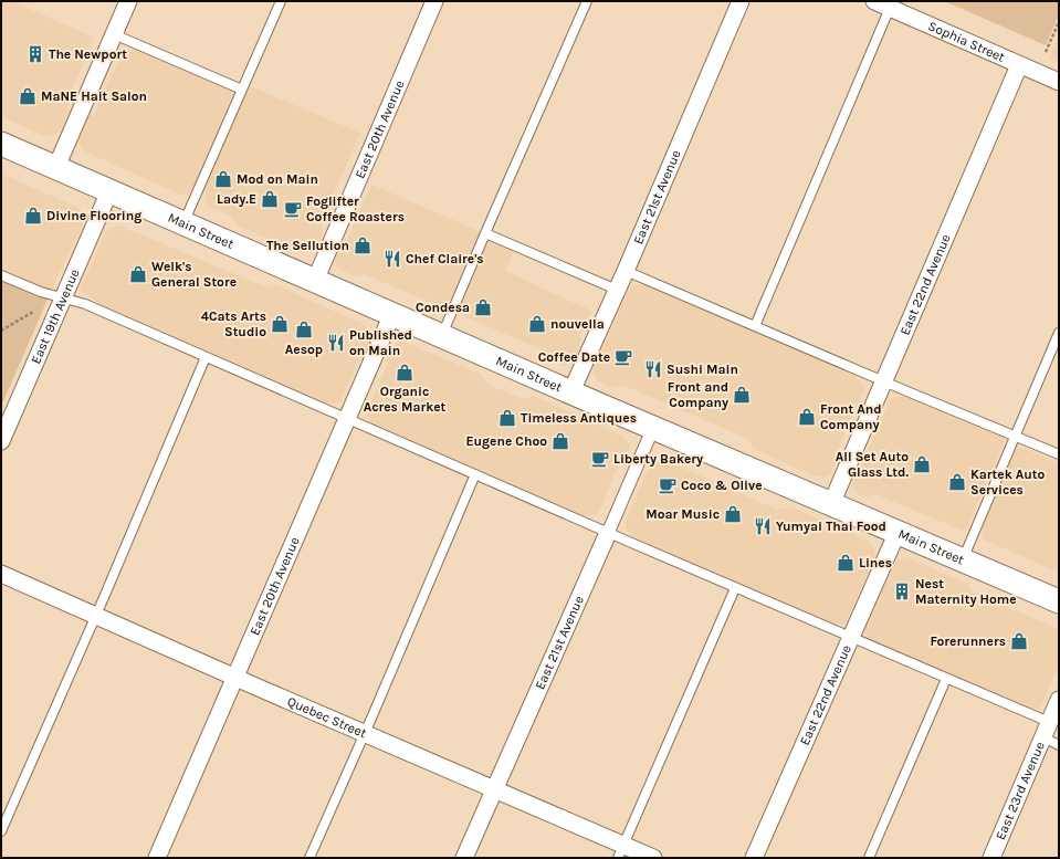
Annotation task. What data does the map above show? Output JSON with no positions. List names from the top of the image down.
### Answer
{
  "streets": {
    "main road": ["Main Street"],
    "street": [
      "Sophia Street",
      "East 20th Avenue",
      "East 21st Avenue",
      "East 22nd Avenue",
      "East 19th Avenue",
      "Quebec Street",
      "East 23rd Avenue"
    ]
  },
  "crossings": [
    ["Sophia Street", "East 22nd Avenue"],
    ["East 20th Avenue", "Main Street"],
    ["East 20th Avenue", "Quebec Street"],
    ["East 21st Avenue", "Main Street"],
    ["East 21st Avenue", "Quebec Street"],
    ["Main Street", "East 22nd Avenue"],
    ["Main Street", "East 19th Avenue"]
  ],
  "places": {
    "building": ["The Newport", "Nest Maternity Home"],
    "shop": [
      "MaNE Hait Salon",
      "Mod on Main",
      "Lady.E",
      "Divine Flooring",
      "The Sellution",
      "Welk's General Store",
      "Condesa",
      "4Cats Arts Studio",
      "nouvella",
      "Aesop",
      "Organic Acres Market",
      "Front and Company",
      "Front And Company",
      "Timeless Antiques",
      "Eugene Choo",
      "All Set Auto Glass Ltd.",
      "Kartek Auto Services",
      "Moar Music",
      "Lines",
      "Forerunners"
    ],
    "cafe": [
      "Foglifter Coffee Roasters",
      "Coffee Date",
      "Liberty Bakery",
      "Coco & Olive"
    ],
    "restaurant": [
      "Chef Claire's",
      "Published on Main",
      "Sushi Main",
      "Yumyai Thai Food"
    ]
  }
}
